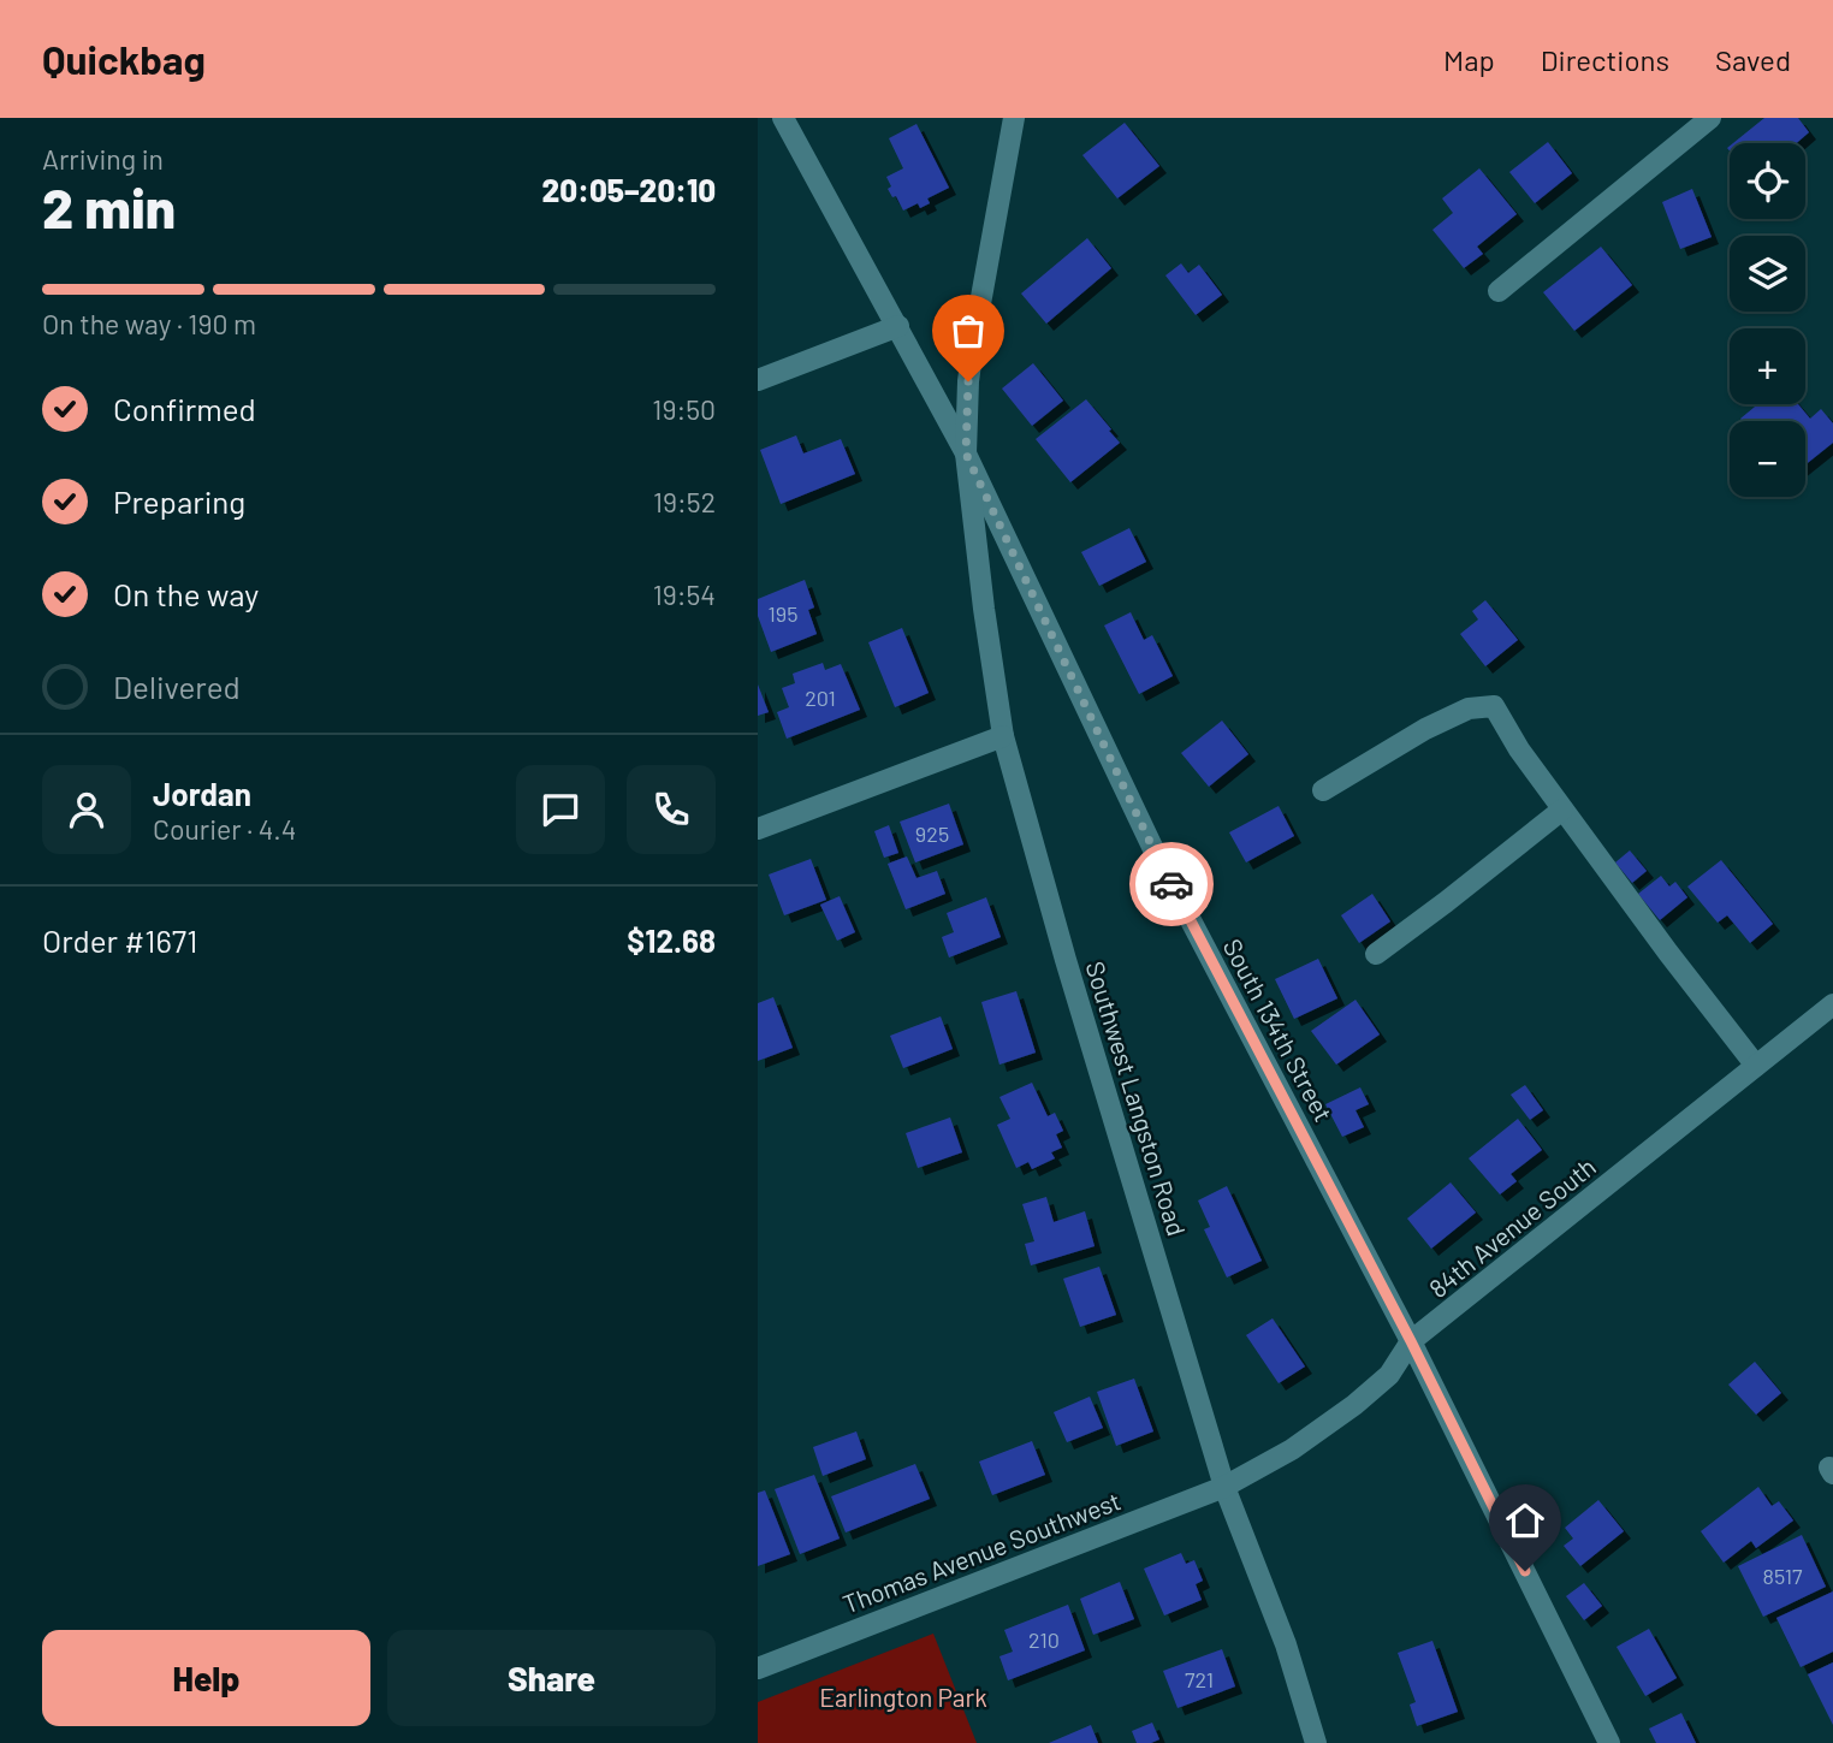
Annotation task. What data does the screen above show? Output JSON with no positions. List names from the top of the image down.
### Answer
{
  "streets": {
    "street": [
      "South 134th Street",
      "Southwest Langston Road",
      "84th Avenue South",
      "Thomas Avenue Southwest"
    ]
  },
  "crossings": [
    ["South 134th Street", "Southwest Langston Road"],
    ["South 134th Street", "84th Avenue South"],
    ["Southwest Langston Road", "84th Avenue South"],
    ["Southwest Langston Road", "Thomas Avenue Southwest"],
    ["84th Avenue South", "Thomas Avenue Southwest"]
  ],
  "parks": ["Earlington Park"],
  "house_numbers": [
    "195",
    "201",
    "925",
    "8517",
    "210",
    "721"
  ],
  "page": {
    "header": "Quickbag",
    "nav": ["Map", "Directions", "Saved"],
    "heading": ["2 min", "Arriving in", "20:05–20:10"],
    "panel": [
      "Jordan",
      "Courier · 4.4",
      "Order #1671",
      "$12.68"
    ],
    "map_buttons": ["+", "−"],
    "bar": "On the way · 190 m",
    "list": [
      ["Confirmed", "19:50"],
      ["Preparing", "19:52"],
      ["On the way", "19:54"],
      "Delivered"
    ],
    "buttons": ["Help", "Share"]
  }
}
